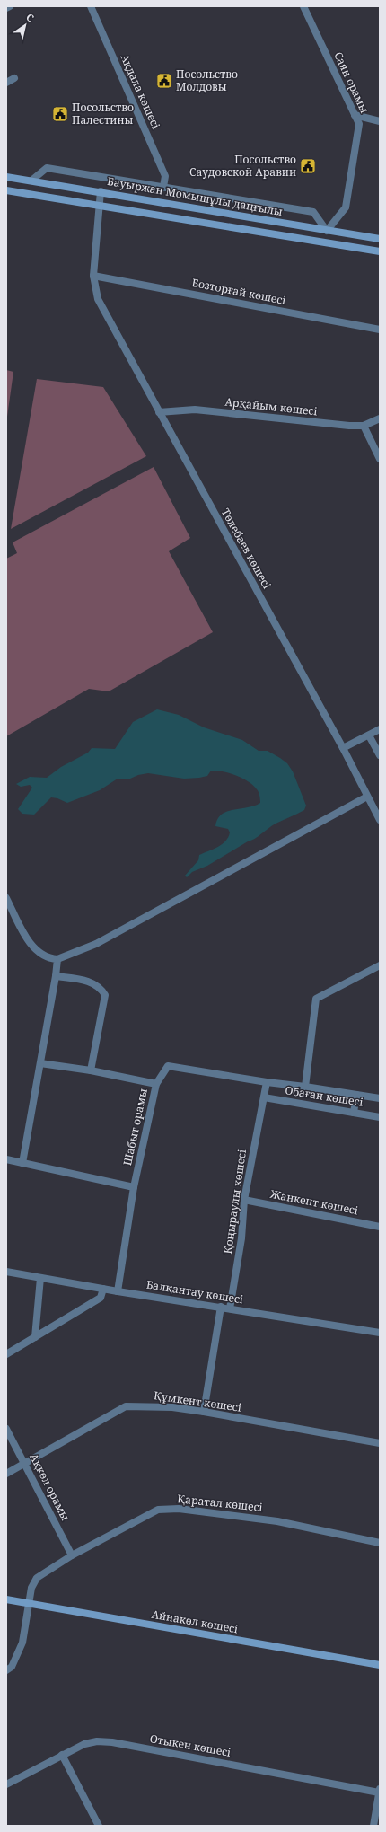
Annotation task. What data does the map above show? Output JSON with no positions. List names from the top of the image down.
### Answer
{
  "streets": {
    "main road": ["Бауыржан Момышұлы даңғылы", "Айнакөл көшесі"],
    "street": [
      "Саян орамы",
      "Ақдала көшесі",
      "Бозторғай көшесі",
      "Арқайым көшесі",
      "Төлебаев көшесі",
      "Обаған көшесі",
      "Шабыт орамы",
      "Қоңыраулы көшесі",
      "Жанкент көшесі",
      "Балқантау көшесі",
      "Құмкент көшесі",
      "Ақкөл орамы",
      "Қаратал көшесі",
      "Отыкен көшесі"
    ]
  },
  "crossings": [
    ["Саян орамы", "Бауыржан Момышұлы даңғылы"],
    ["Бауыржан Момышұлы даңғылы", "Төлебаев көшесі"],
    ["Бозторғай көшесі", "Төлебаев көшесі"],
    ["Арқайым көшесі", "Төлебаев көшесі"],
    ["Обаған көшесі", "Қоңыраулы көшесі"],
    ["Шабыт орамы", "Балқантау көшесі"],
    ["Қоңыраулы көшесі", "Жанкент көшесі"],
    ["Қоңыраулы көшесі", "Балқантау көшесі"],
    ["Құмкент көшесі", "Ақкөл орамы"],
    ["Ақкөл орамы", "Қаратал көшесі"],
    ["Қаратал көшесі", "Айнакөл көшесі"]
  ],
  "places": {
    "public building": ["Посольство Молдовы", "Посольство Палестины", "Посольство Саудовской Аравии"]
  },
  "north": "top right"
}
